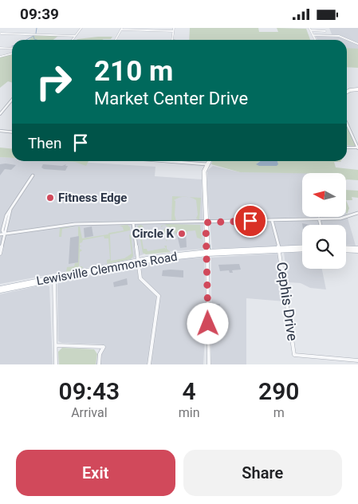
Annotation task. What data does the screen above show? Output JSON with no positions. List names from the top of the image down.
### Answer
{
  "streets": {
    "main road": ["Lewisville Clemmons Road"],
    "street": ["Cephis Drive"]
  },
  "crossings": [
    ["Lewisville Clemmons Road", "Cephis Drive"]
  ],
  "places": ["Fitness Edge", "Circle K"],
  "north": "left",
  "page": {
    "status": "09:39",
    "turn": ["210 m", "Market Center Drive"],
    "then": "Then",
    "eta": [
      "09:43",
      "Arrival",
      "4",
      "min",
      "290",
      "m"
    ],
    "buttons": ["Exit", "Share"]
  }
}
